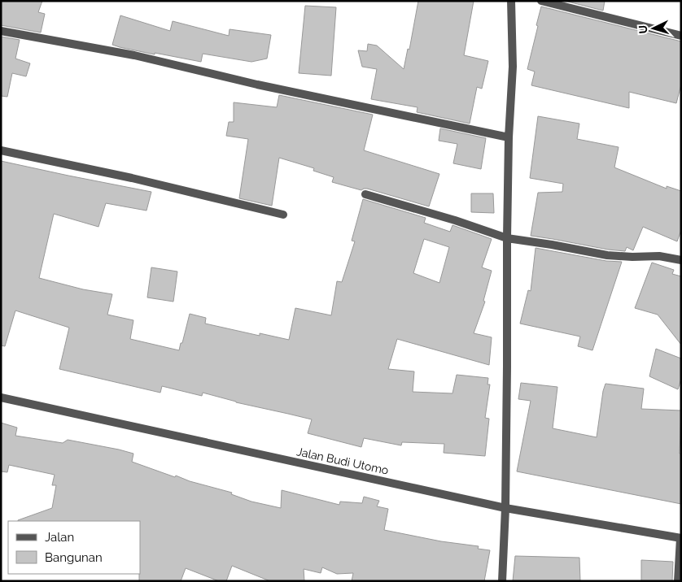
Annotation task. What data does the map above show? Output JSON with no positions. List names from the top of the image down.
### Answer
{
  "streets": {
    "street": ["Jalan Budi Utomo"]
  },
  "legend": ["Jalan", "Bangunan"],
  "north": "left"
}
